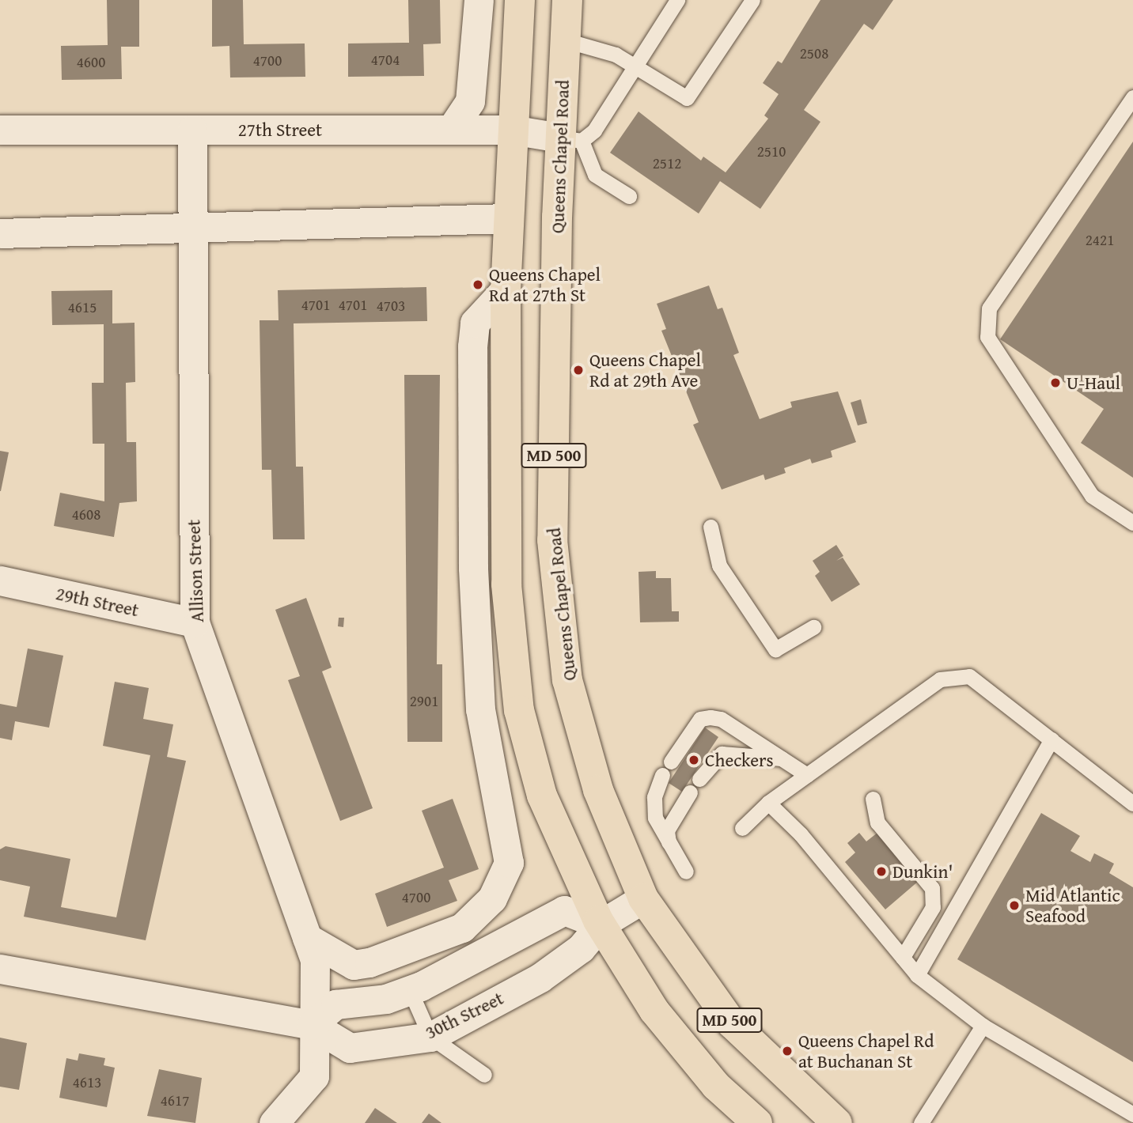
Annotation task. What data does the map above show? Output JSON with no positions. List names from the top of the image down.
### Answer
{
  "streets": {
    "main road": ["Queens Chapel Road", "MD 500"],
    "street": [
      "27th Street",
      "Allison Street",
      "29th Street",
      "30th Street"
    ]
  },
  "crossings": [
    ["27th Street", "Queens Chapel Road"],
    ["27th Street", "MD 500"],
    ["27th Street", "Allison Street"],
    ["Queens Chapel Road", "30th Street"],
    ["MD 500", "30th Street"],
    ["Allison Street", "29th Street"],
    ["Allison Street", "30th Street"]
  ],
  "places": [
    "Queens Chapel Rd at 27th St",
    "Queens Chapel Rd at 29th Ave",
    "U-Haul",
    "Checkers",
    "Dunkin'",
    "Mid Atlantic Seafood",
    "Queens Chapel Rd at Buchanan St"
  ],
  "house_numbers": [
    "2508",
    "4704",
    "4700",
    "4600",
    "2510",
    "2512",
    "2421",
    "4701",
    "4701",
    "4703",
    "4615",
    "4608",
    "2901",
    "4700",
    "4613",
    "4617"
  ]
}
